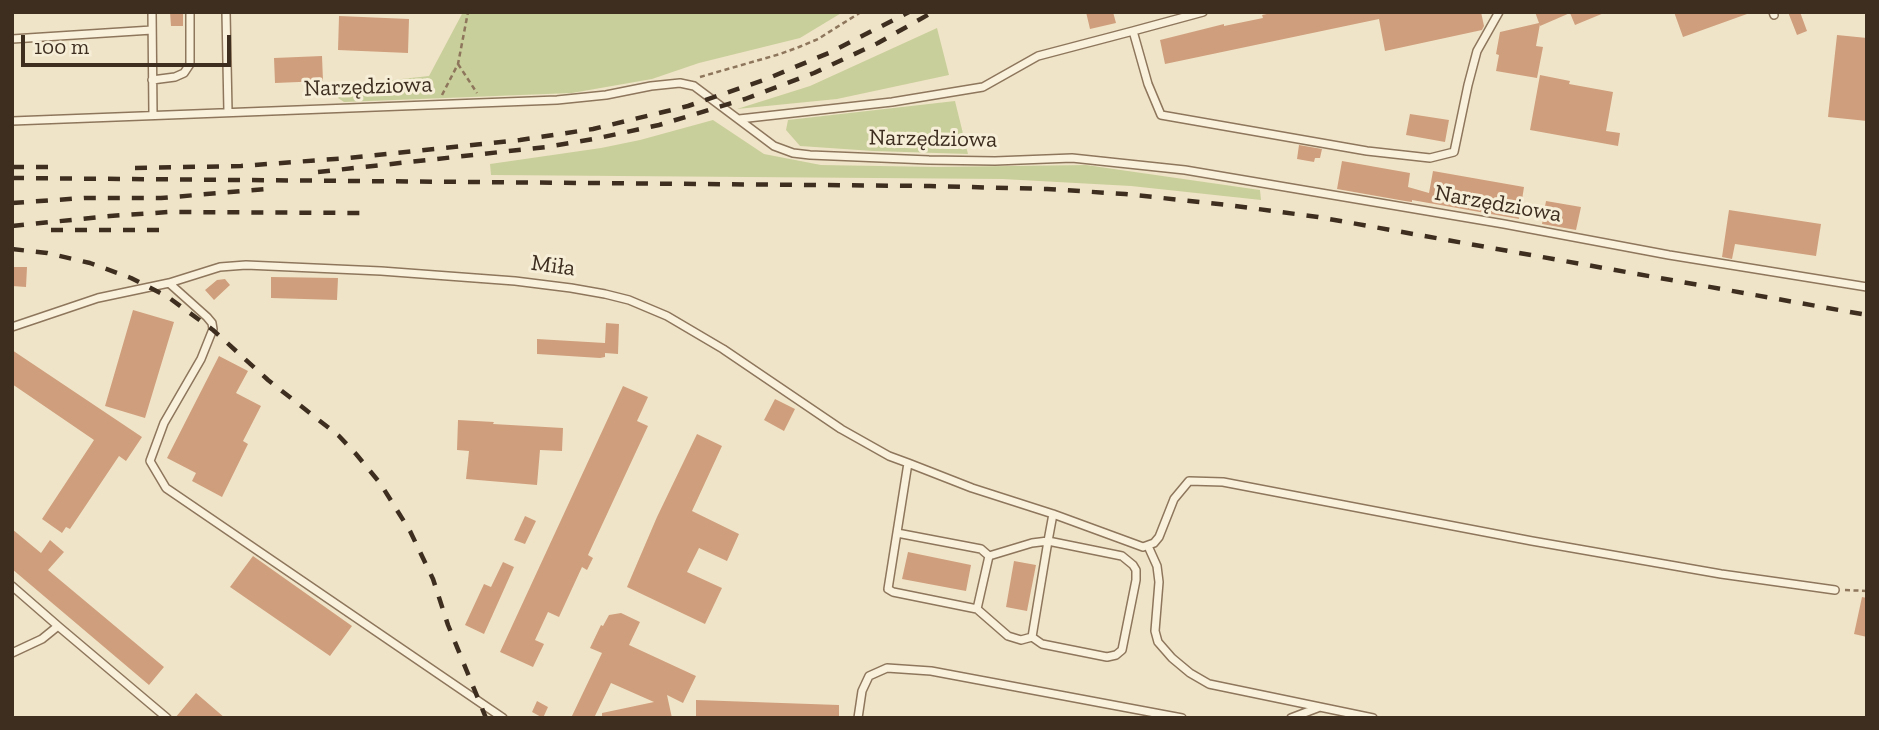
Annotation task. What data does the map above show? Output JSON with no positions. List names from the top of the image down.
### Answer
{
  "streets": {
    "lane": ["Narzędziowa", "Miła"]
  },
  "scale_bar": "100 m"
}
